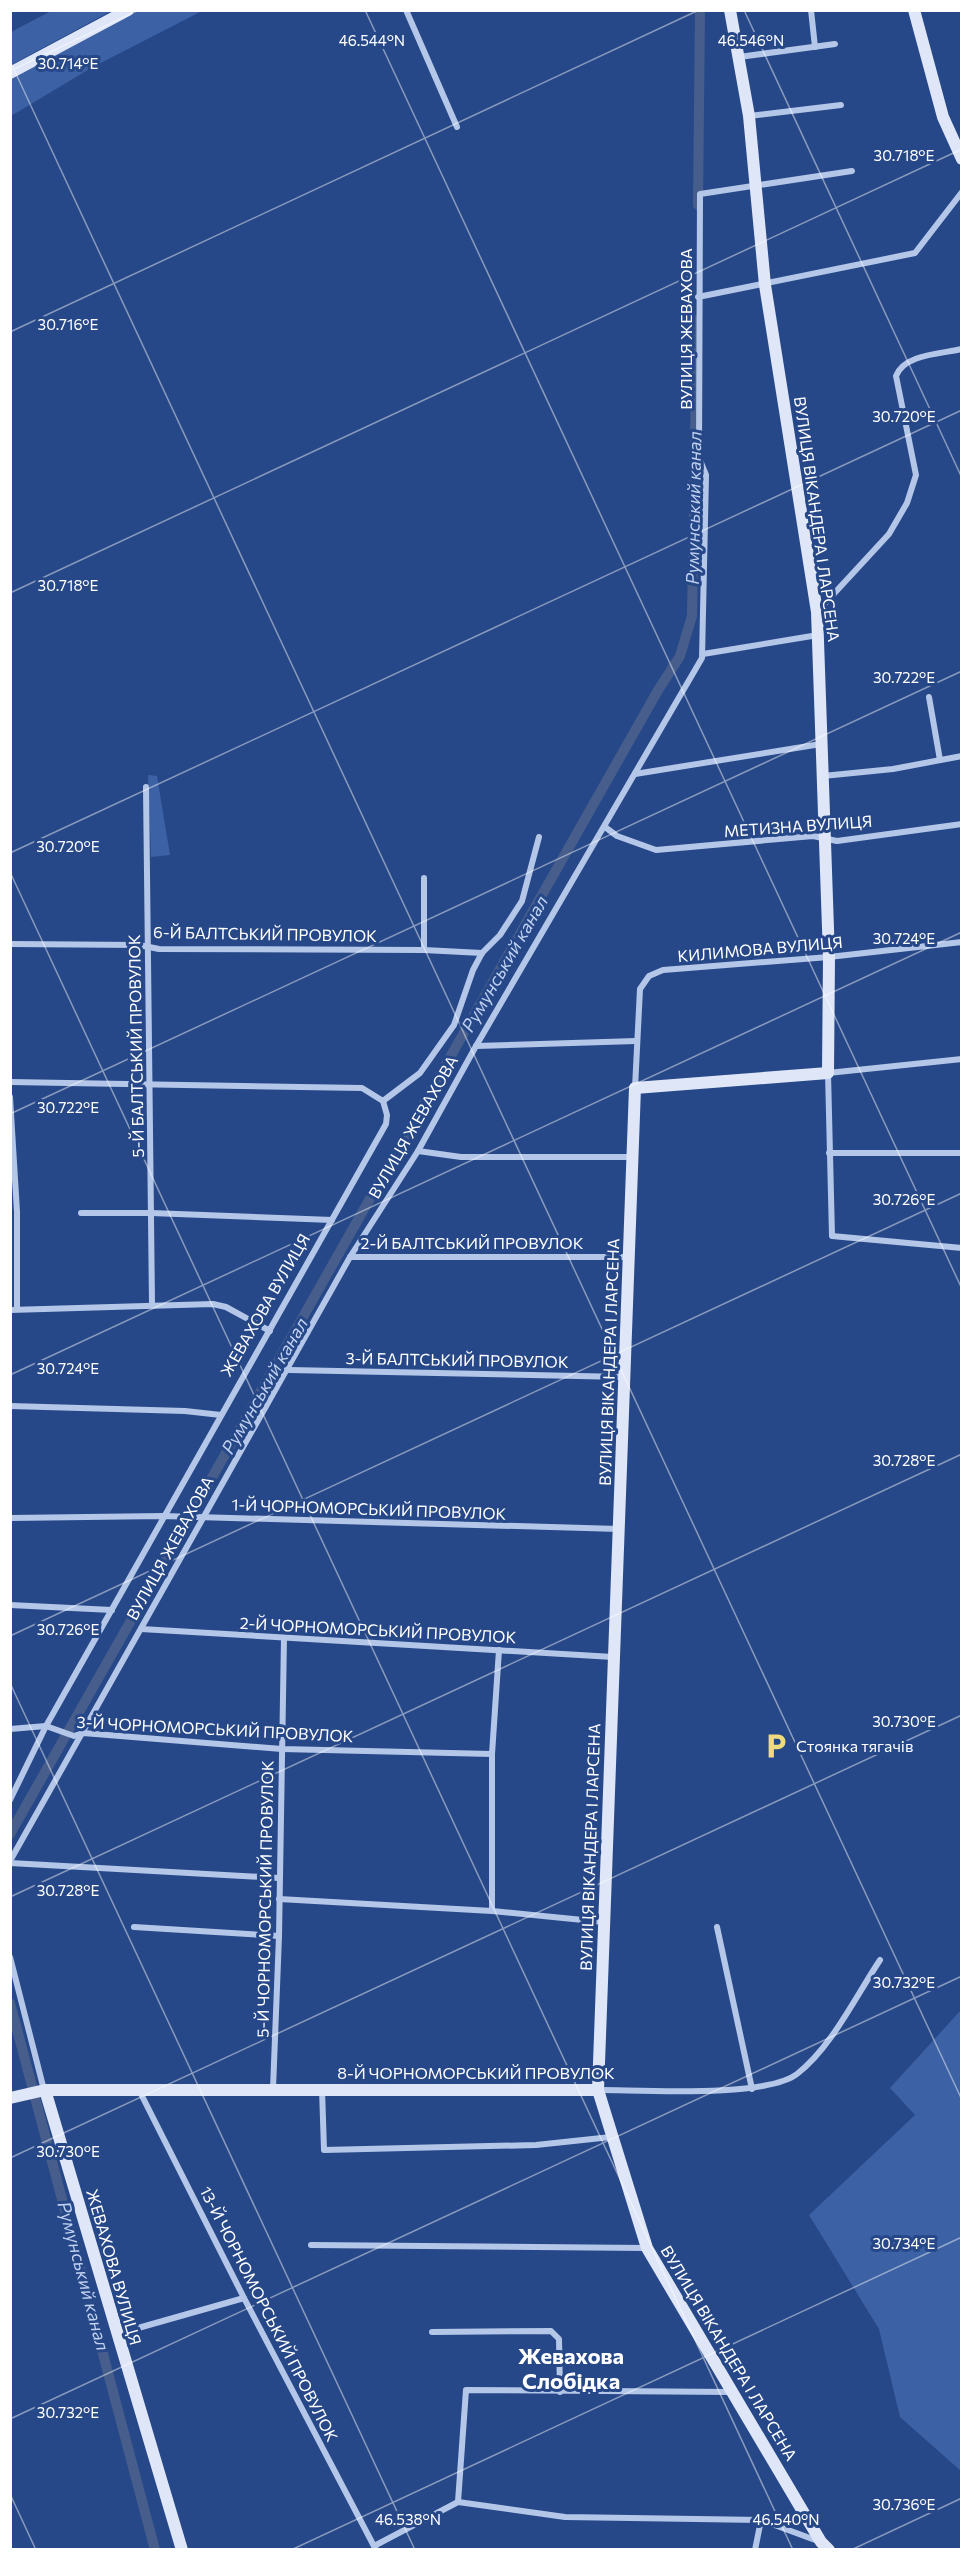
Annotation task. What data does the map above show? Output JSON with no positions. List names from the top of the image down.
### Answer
{
  "streets": {
    "street": [
      "ВУЛИЦЯ ЖЕВАХОВА",
      "ВУЛИЦЯ ВІКАНДЕРА І ЛАРСЕНА",
      "МЕТИЗНА ВУЛИЦЯ",
      "6-Й БАЛТСЬКИЙ ПРОВУЛОК",
      "КИЛИМОВА ВУЛИЦЯ",
      "5-Й БАЛТСЬКИЙ ПРОВУЛОК",
      "2-Й БАЛТСЬКИЙ ПРОВУЛОК",
      "ЖЕВАХОВА ВУЛИЦЯ",
      "3-Й БАЛТСЬКИЙ ПРОВУЛОК",
      "1-Й ЧОРНОМОРСЬКИЙ ПРОВУЛОК",
      "2-Й ЧОРНОМОРСЬКИЙ ПРОВУЛОК",
      "3-Й ЧОРНОМОРСЬКИЙ ПРОВУЛОК",
      "5-Й ЧОРНОМОРСЬКИЙ ПРОВУЛОК",
      "8-Й ЧОРНОМОРСЬКИЙ ПРОВУЛОК",
      "13-Й ЧОРНОМОРСЬКИЙ ПРОВУЛОК"
    ]
  },
  "crossings": [
    ["ВУЛИЦЯ ЖЕВАХОВА", "ВУЛИЦЯ ВІКАНДЕРА І ЛАРСЕНА"],
    ["ВУЛИЦЯ ЖЕВАХОВА", "МЕТИЗНА ВУЛИЦЯ"],
    ["ВУЛИЦЯ ЖЕВАХОВА", "2-Й БАЛТСЬКИЙ ПРОВУЛОК"],
    ["ВУЛИЦЯ ЖЕВАХОВА", "3-Й БАЛТСЬКИЙ ПРОВУЛОК"],
    ["ВУЛИЦЯ ЖЕВАХОВА", "1-Й ЧОРНОМОРСЬКИЙ ПРОВУЛОК"],
    ["ВУЛИЦЯ ЖЕВАХОВА", "2-Й ЧОРНОМОРСЬКИЙ ПРОВУЛОК"],
    ["ВУЛИЦЯ ЖЕВАХОВА", "3-Й ЧОРНОМОРСЬКИЙ ПРОВУЛОК"],
    ["ВУЛИЦЯ ВІКАНДЕРА І ЛАРСЕНА", "МЕТИЗНА ВУЛИЦЯ"],
    ["ВУЛИЦЯ ВІКАНДЕРА І ЛАРСЕНА", "КИЛИМОВА ВУЛИЦЯ"],
    ["ВУЛИЦЯ ВІКАНДЕРА І ЛАРСЕНА", "2-Й БАЛТСЬКИЙ ПРОВУЛОК"],
    ["ВУЛИЦЯ ВІКАНДЕРА І ЛАРСЕНА", "3-Й БАЛТСЬКИЙ ПРОВУЛОК"],
    ["ВУЛИЦЯ ВІКАНДЕРА І ЛАРСЕНА", "1-Й ЧОРНОМОРСЬКИЙ ПРОВУЛОК"],
    ["ВУЛИЦЯ ВІКАНДЕРА І ЛАРСЕНА", "2-Й ЧОРНОМОРСЬКИЙ ПРОВУЛОК"],
    ["ВУЛИЦЯ ВІКАНДЕРА І ЛАРСЕНА", "8-Й ЧОРНОМОРСЬКИЙ ПРОВУЛОК"],
    ["6-Й БАЛТСЬКИЙ ПРОВУЛОК", "5-Й БАЛТСЬКИЙ ПРОВУЛОК"],
    ["ЖЕВАХОВА ВУЛИЦЯ", "1-Й ЧОРНОМОРСЬКИЙ ПРОВУЛОК"],
    ["ЖЕВАХОВА ВУЛИЦЯ", "3-Й ЧОРНОМОРСЬКИЙ ПРОВУЛОК"],
    ["ЖЕВАХОВА ВУЛИЦЯ", "8-Й ЧОРНОМОРСЬКИЙ ПРОВУЛОК"],
    ["2-Й ЧОРНОМОРСЬКИЙ ПРОВУЛОК", "5-Й ЧОРНОМОРСЬКИЙ ПРОВУЛОК"],
    ["3-Й ЧОРНОМОРСЬКИЙ ПРОВУЛОК", "5-Й ЧОРНОМОРСЬКИЙ ПРОВУЛОК"],
    ["5-Й ЧОРНОМОРСЬКИЙ ПРОВУЛОК", "8-Й ЧОРНОМОРСЬКИЙ ПРОВУЛОК"],
    ["8-Й ЧОРНОМОРСЬКИЙ ПРОВУЛОК", "13-Й ЧОРНОМОРСЬКИЙ ПРОВУЛОК"]
  ],
  "districts": ["Жевахова Слобідка"],
  "water": ["Румунський канал"],
  "places": {
    "parking": ["Стоянка тягачів"]
  },
  "coordinates": [
    "46.544°N",
    "46.546°N",
    "30.714°E",
    "30.718°E",
    "30.716°E",
    "30.720°E",
    "30.722°E",
    "30.724°E",
    "30.726°E",
    "30.728°E",
    "30.730°E",
    "30.732°E",
    "30.734°E",
    "30.736°E",
    "46.538°N",
    "46.540°N"
  ]
}
